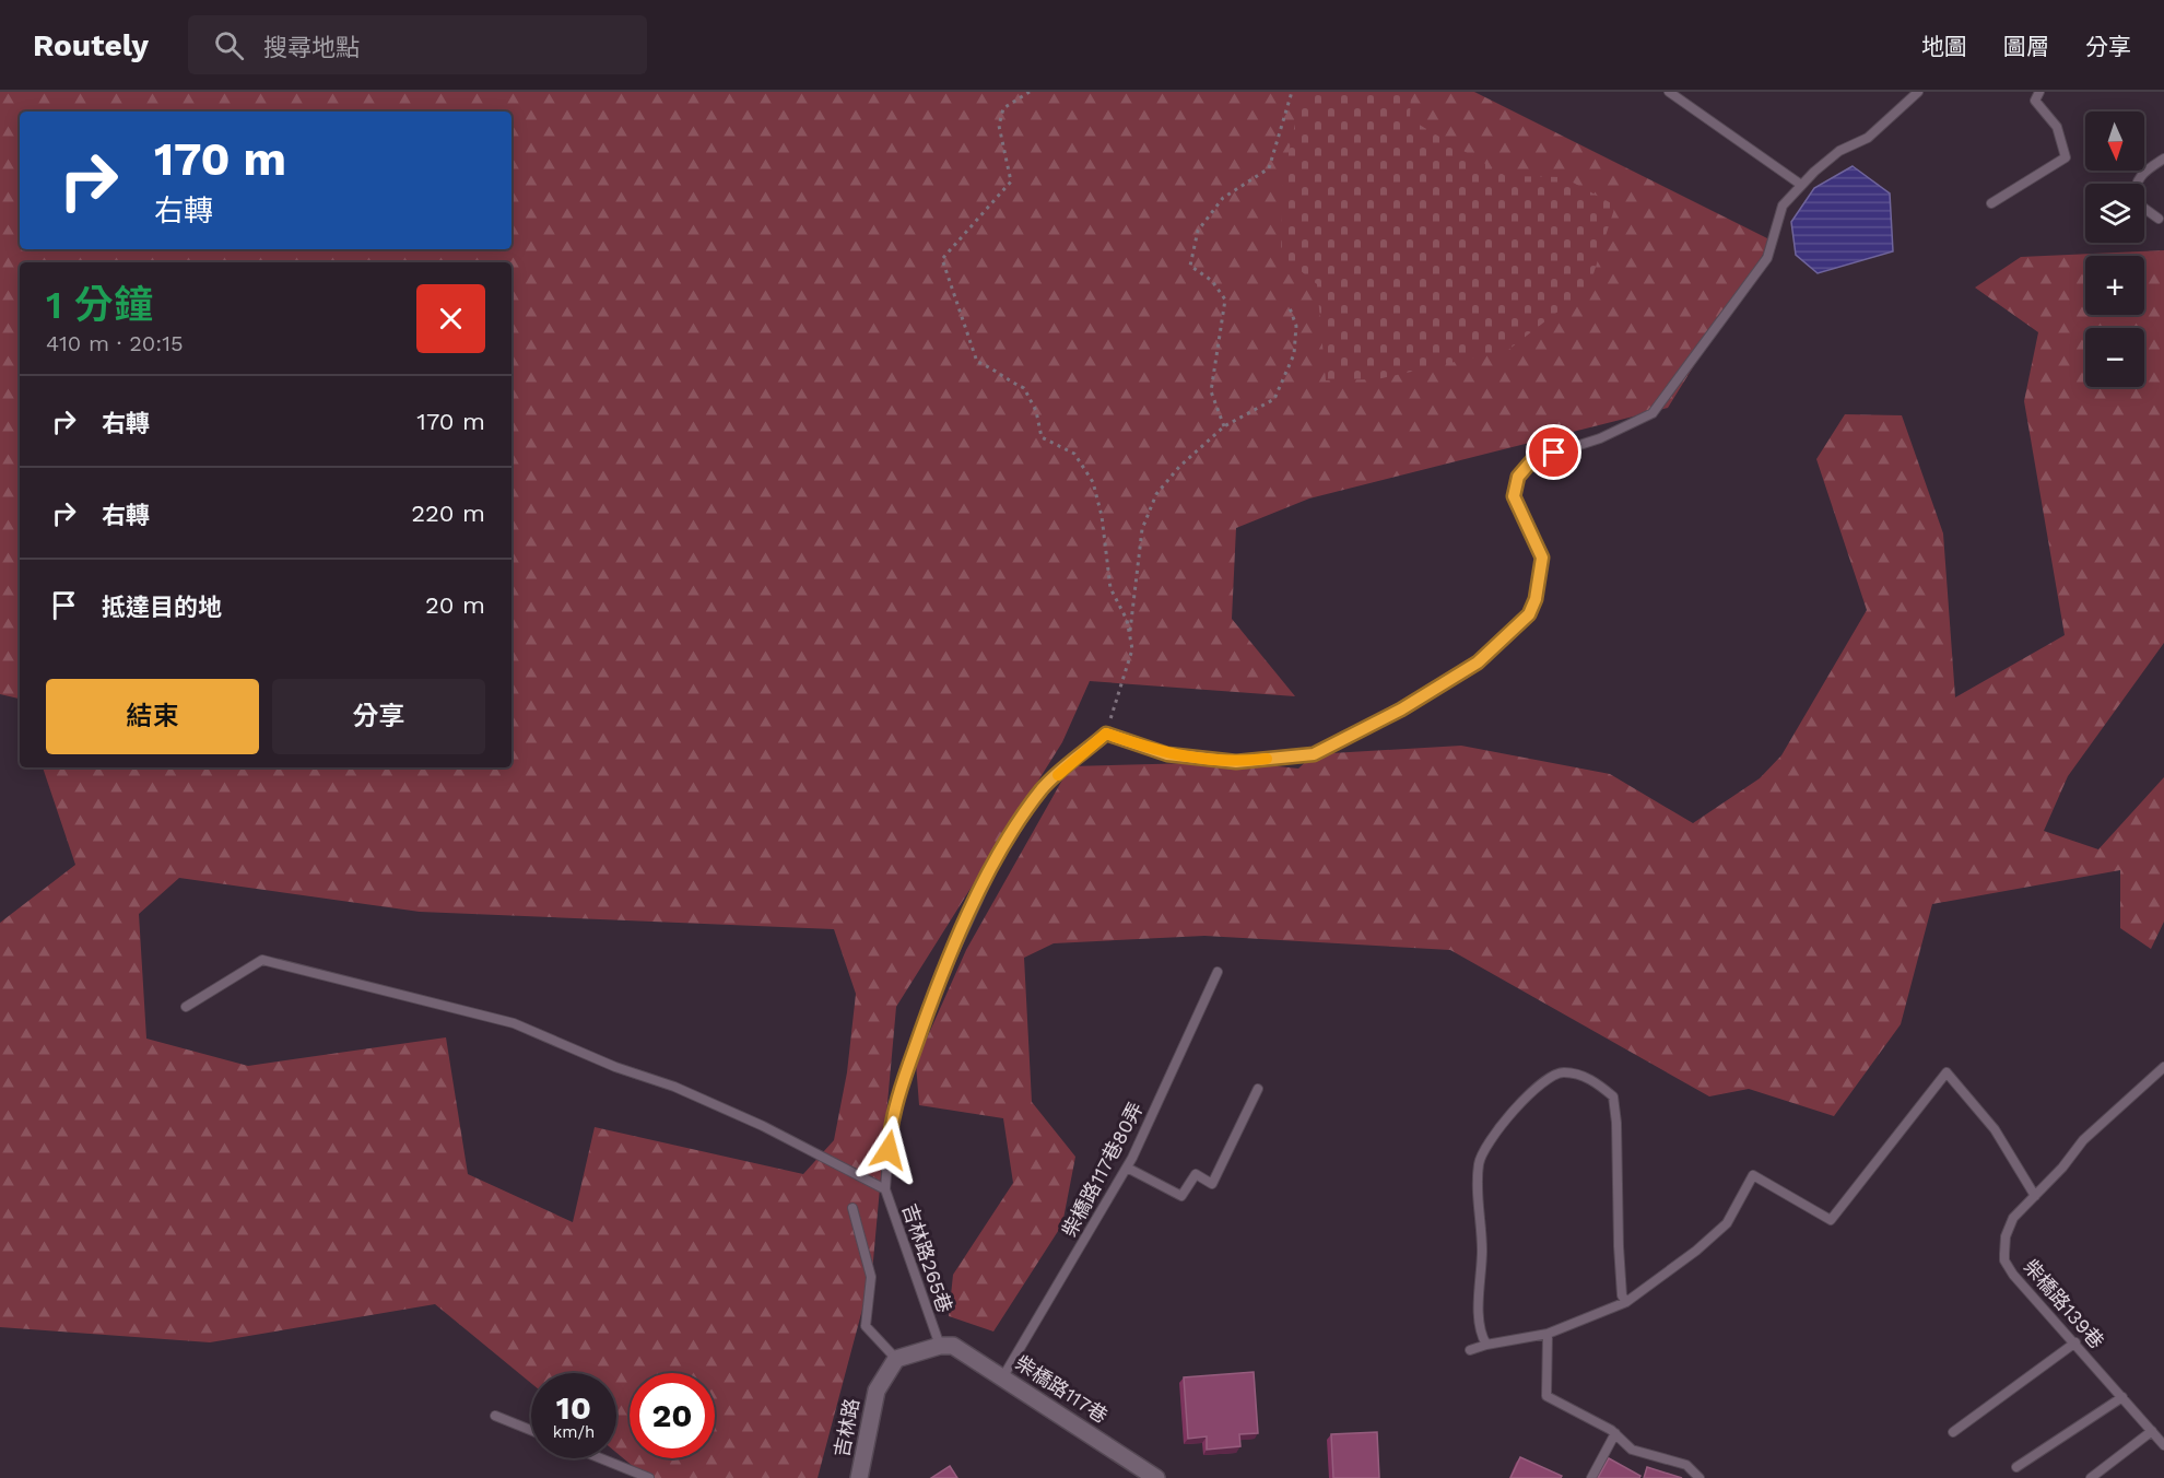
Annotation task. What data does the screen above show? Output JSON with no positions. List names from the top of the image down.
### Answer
{
  "streets": {
    "street": ["柴橋路117巷", "吉林路"],
    "lane": ["柴橋路117巷80弄", "吉林路265巷", "柴橋路139巷"]
  },
  "crossings": [
    ["柴橋路117巷80弄", "柴橋路117巷"],
    ["吉林路265巷", "柴橋路117巷"]
  ],
  "north": "bottom",
  "page": {
    "header": "Routely",
    "search": "搜尋地點",
    "nav": ["地圖", "圖層", "分享"],
    "map_buttons": ["+", "−"],
    "turn": ["170 m", "右轉"],
    "heading": ["1 分鐘", "410 m · 20:15"],
    "list": [
      {
        "name": "右轉",
        "value": "170 m"
      },
      {
        "name": "右轉",
        "value": "220 m"
      },
      {
        "name": "抵達目的地",
        "value": "20 m"
      }
    ],
    "buttons": ["結束", "分享"],
    "speed": "10 km/h",
    "limit": "20"
  }
}
